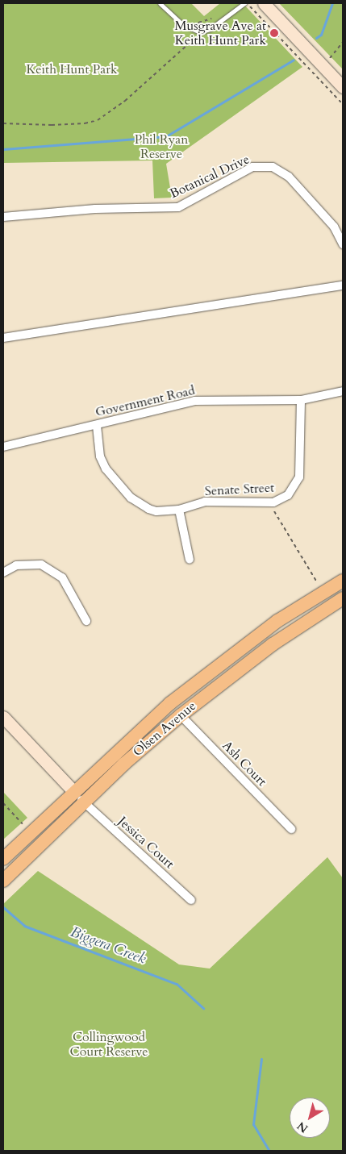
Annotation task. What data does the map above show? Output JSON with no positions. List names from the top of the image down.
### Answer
{
  "streets": {
    "main road": ["Olsen Avenue"],
    "street": [
      "Botanical Drive",
      "Government Road",
      "Senate Street",
      "Ash Court",
      "Jessica Court"
    ]
  },
  "crossings": [
    ["Government Road", "Senate Street"],
    ["Olsen Avenue", "Ash Court"],
    ["Olsen Avenue", "Jessica Court"]
  ],
  "water": ["Biggera Creek"],
  "parks": ["Keith Hunt Park", "Phil Ryan Reserve", "Collingwood Court Reserve"],
  "places": ["Musgrave Ave at Keith Hunt Park"],
  "north": "bottom left"
}
